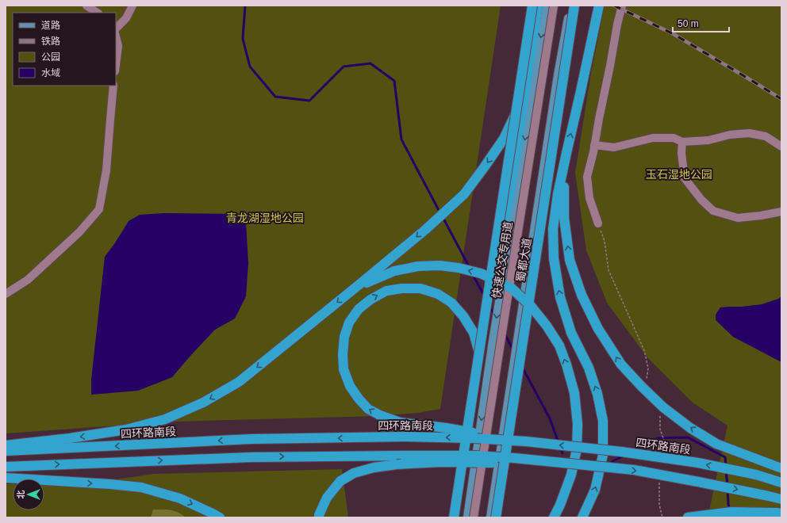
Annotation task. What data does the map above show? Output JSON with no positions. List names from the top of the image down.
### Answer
{
  "streets": {
    "highway": ["蜀都大道", "四环路南段"],
    "street": ["快速公交专用道"]
  },
  "parks": ["玉石湿地公园", "青龙湖湿地公园"],
  "legend": [
    "道路",
    "铁路",
    "公园",
    "水域"
  ],
  "scale_bar": "50 m",
  "north": "left"
}
